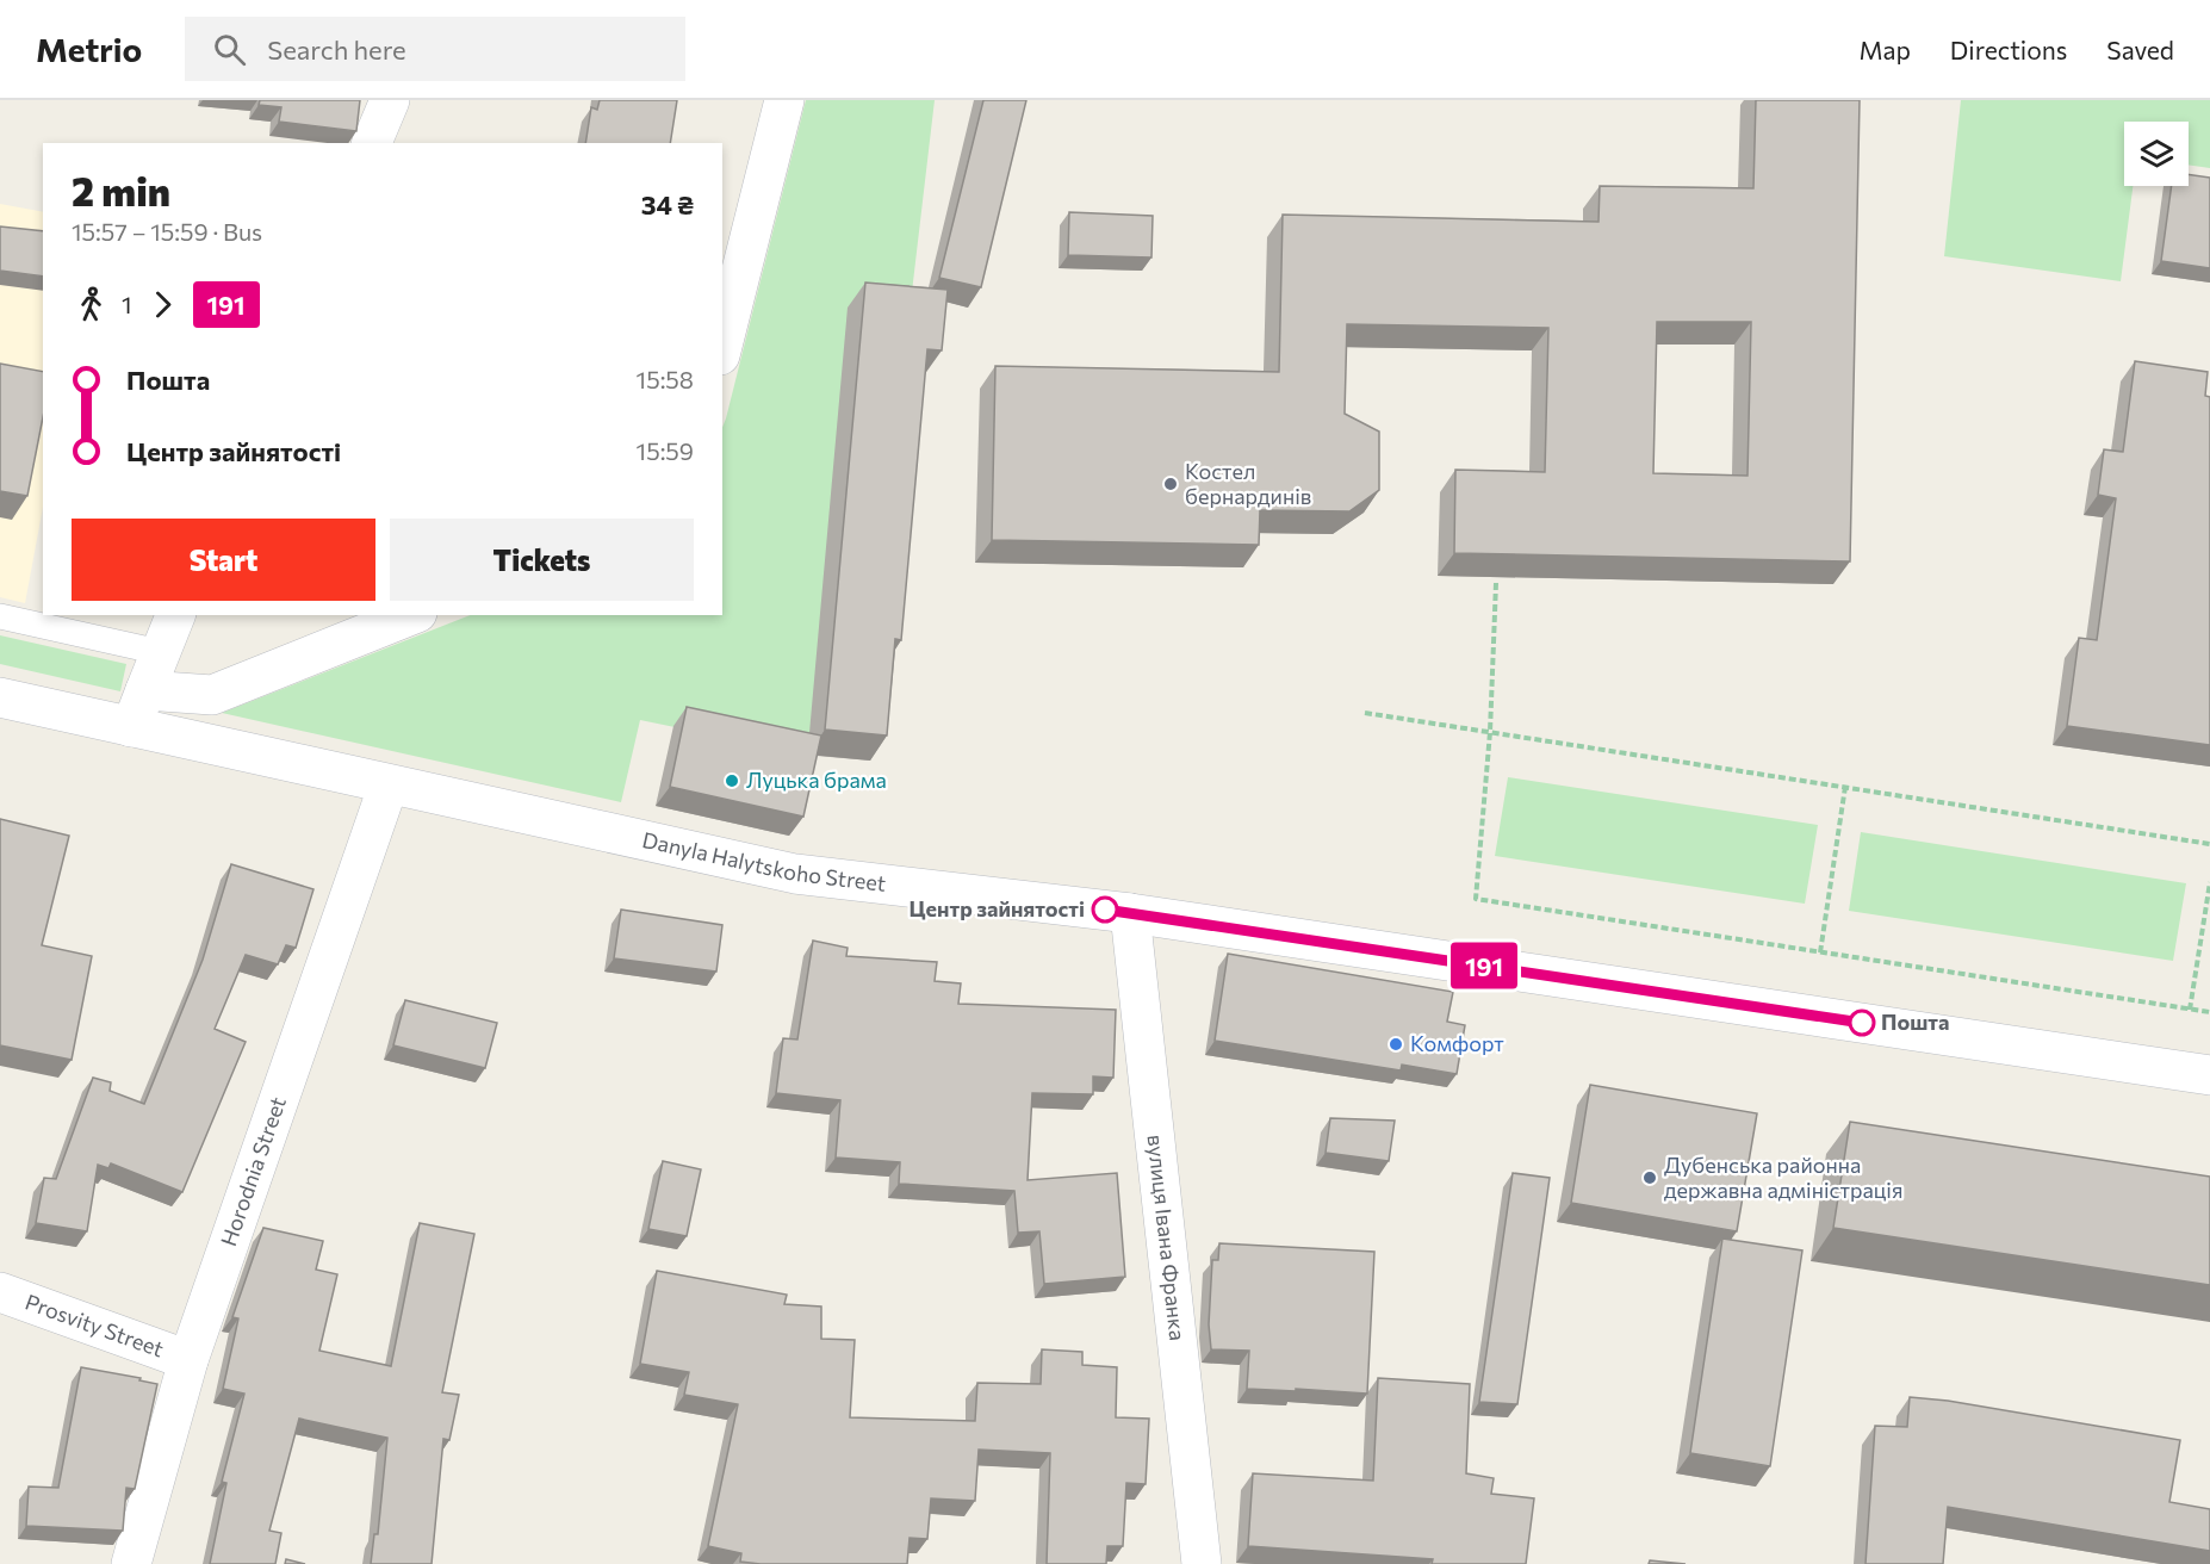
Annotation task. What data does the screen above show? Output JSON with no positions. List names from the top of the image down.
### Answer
{
  "streets": {
    "street": [
      "Danyla Halytskoho Street",
      "Horodnia Street",
      "вулиця Івана Франка",
      "Prosvity Street"
    ]
  },
  "crossings": [
    ["Danyla Halytskoho Street", "Horodnia Street"],
    ["Danyla Halytskoho Street", "вулиця Івана Франка"],
    ["Horodnia Street", "Prosvity Street"]
  ],
  "places": [
    "Костел бернардинів",
    "Луцька брама",
    "Центр зайнятості",
    "Пошта",
    "Комфорт",
    "Дубенська районна державна адміністрація"
  ],
  "lines": ["bus line 191"],
  "page": {
    "header": "Metrio",
    "search": "Search here",
    "nav": ["Map", "Directions", "Saved"],
    "on_map": "191",
    "heading": ["2 min", "15:57 – 15:59 · Bus", "34 ₴"],
    "legs": ["1", "191"],
    "list": [
      {
        "name": "Пошта",
        "value": "15:58"
      },
      {
        "name": "Центр зайнятості",
        "value": "15:59"
      }
    ],
    "buttons": ["Start", "Tickets"]
  }
}
